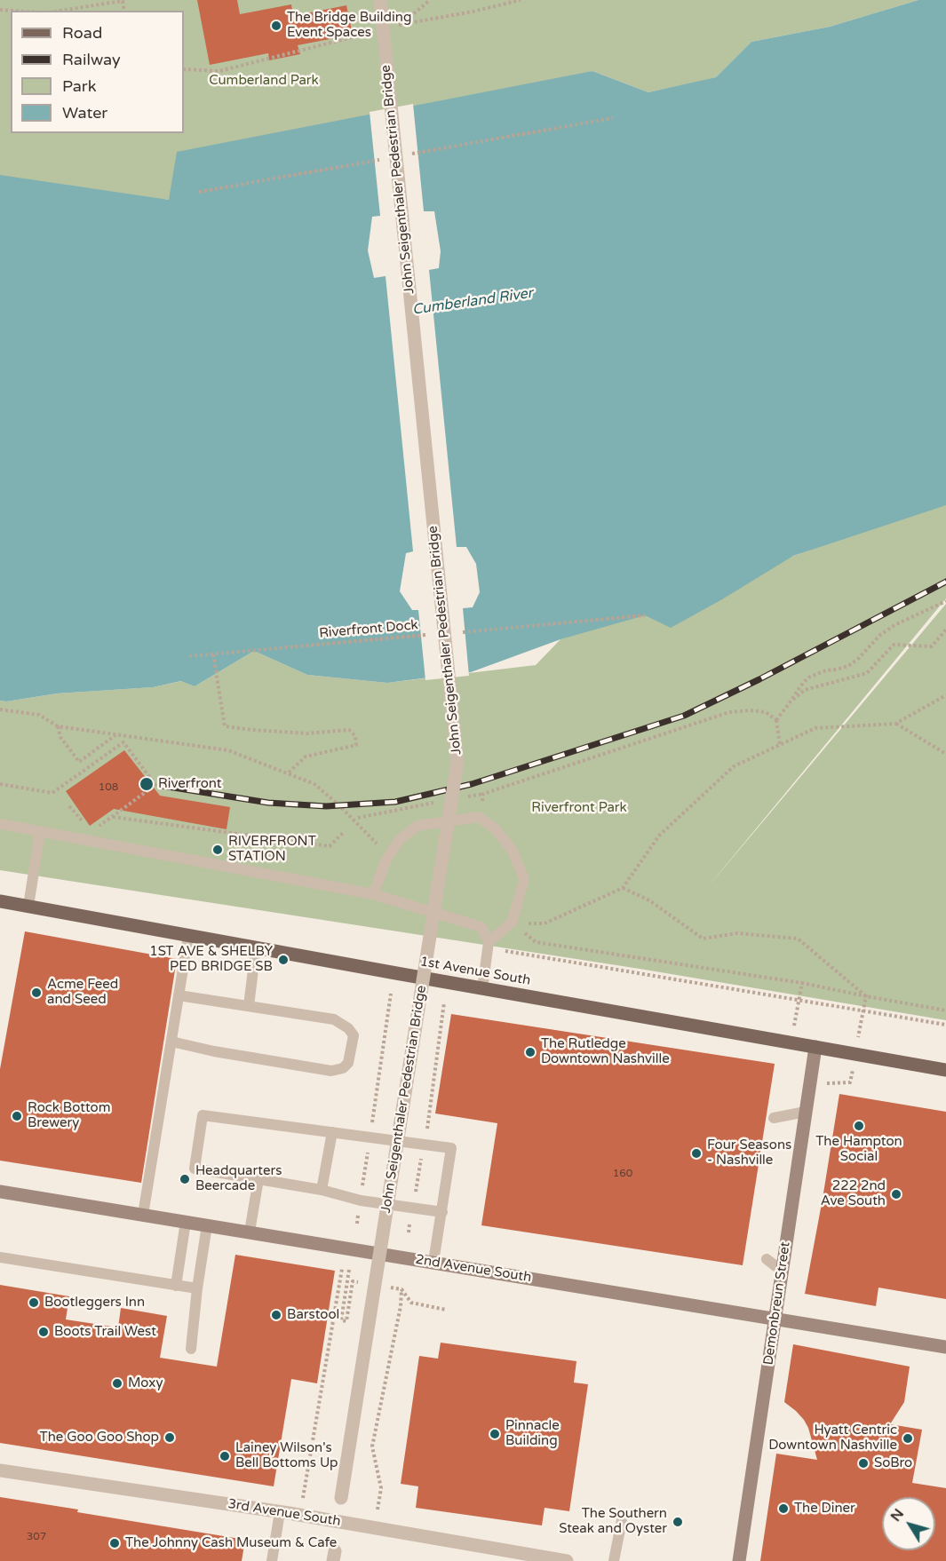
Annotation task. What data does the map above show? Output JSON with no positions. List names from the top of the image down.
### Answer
{
  "streets": {
    "main road": ["1st Avenue South"],
    "street": [
      "John Seigenthaler Pedestrian Bridge",
      "2nd Avenue South",
      "Demonbreun Street",
      "3rd Avenue South"
    ],
    "path": ["Riverfront Dock"]
  },
  "crossings": [
    ["1st Avenue South", "Demonbreun Street"],
    ["2nd Avenue South", "Demonbreun Street"]
  ],
  "water": ["Cumberland River"],
  "parks": ["Cumberland Park", "Riverfront Park"],
  "places": [
    "The Bridge Building Event Spaces",
    "Riverfront",
    "RIVERFRONT STATION",
    "1ST AVE & SHELBY PED BRIDGE SB",
    "Acme Feed and Seed",
    "The Rutledge Downtown Nashville",
    "Rock Bottom Brewery",
    "The Hampton Social",
    "Four Seasons - Nashville",
    "Headquarters Beercade",
    "222 2nd Ave South",
    "Bootleggers Inn",
    "Barstool",
    "Boots Trail West",
    "Moxy",
    "Pinnacle Building",
    "The Goo Goo Shop",
    "Hyatt Centric Downtown Nashville",
    "Lainey Wilson's Bell Bottoms Up",
    "SoBro",
    "The Diner",
    "The Southern Steak and Oyster",
    "The Johnny Cash Museum & Cafe"
  ],
  "house_numbers": ["108", "160", "307"],
  "legend": [
    "Road",
    "Railway",
    "Park",
    "Water"
  ],
  "north": "top left"
}
